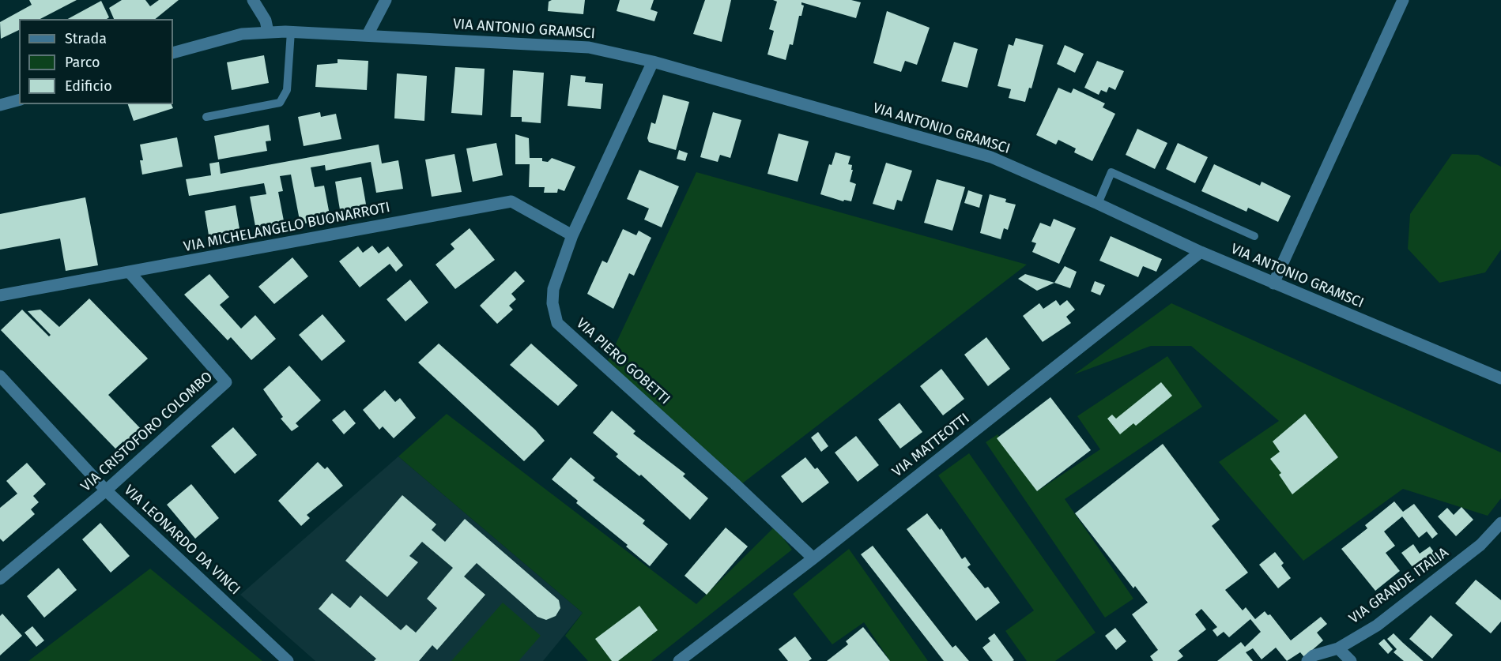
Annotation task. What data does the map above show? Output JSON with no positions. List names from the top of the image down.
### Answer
{
  "streets": {
    "street": [
      "VIA ANTONIO GRAMSCI",
      "VIA MICHELANGELO BUONARROTI",
      "VIA PIERO GOBETTI",
      "VIA CRISTOFORO COLOMBO",
      "VIA MATTEOTTI",
      "VIA LEONARDO DA VINCI",
      "VIA GRANDE ITALIA"
    ]
  },
  "crossings": [
    ["VIA ANTONIO GRAMSCI", "VIA PIERO GOBETTI"],
    ["VIA ANTONIO GRAMSCI", "VIA MATTEOTTI"],
    ["VIA MICHELANGELO BUONARROTI", "VIA PIERO GOBETTI"],
    ["VIA MICHELANGELO BUONARROTI", "VIA CRISTOFORO COLOMBO"],
    ["VIA PIERO GOBETTI", "VIA MATTEOTTI"],
    ["VIA CRISTOFORO COLOMBO", "VIA LEONARDO DA VINCI"]
  ],
  "legend": ["Strada", "Parco", "Edificio"]
}
